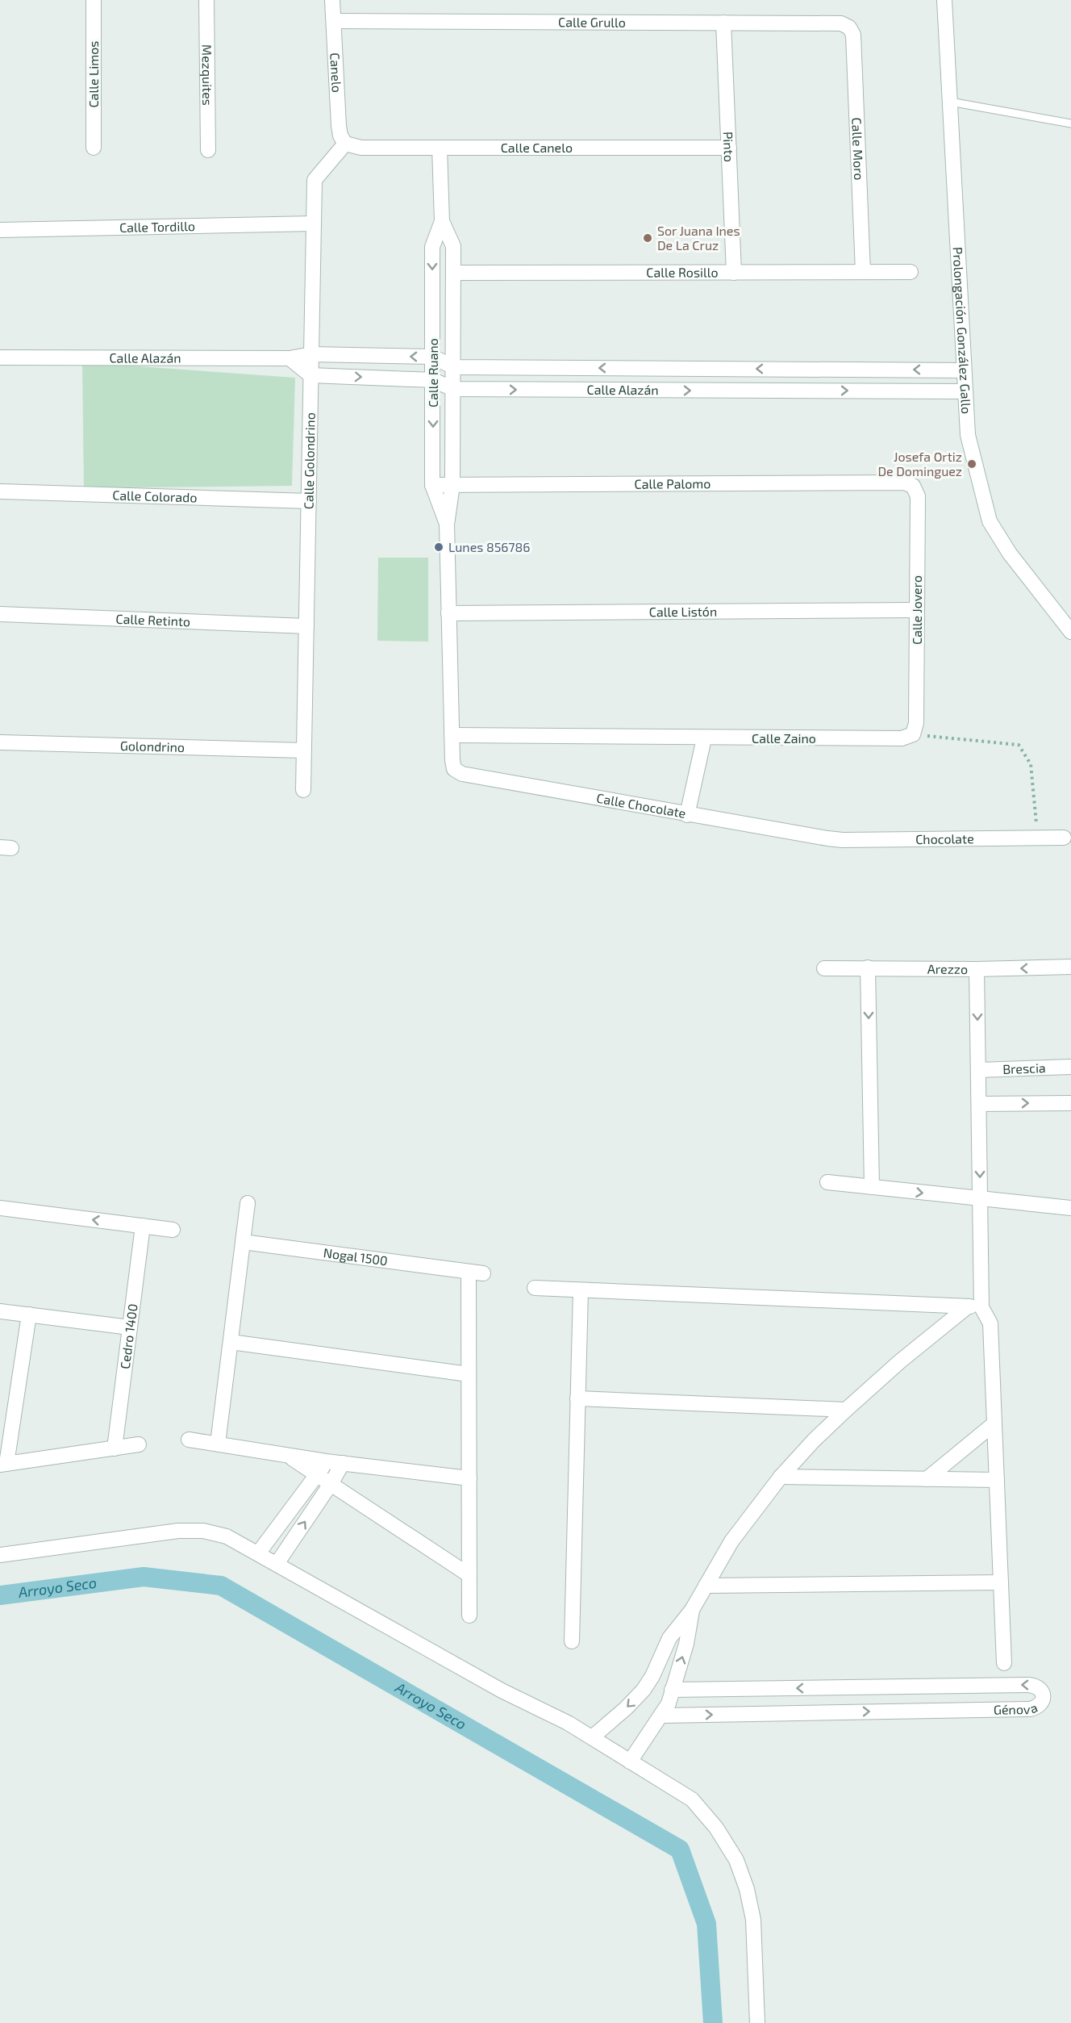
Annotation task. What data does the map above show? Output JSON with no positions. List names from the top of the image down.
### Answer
{
  "streets": {
    "street": [
      "Calle Grullo",
      "Canelo",
      "Calle Limos",
      "Mezquites",
      "Calle Canelo",
      "Pinto",
      "Calle Moro",
      "Calle Tordillo",
      "Calle Rosillo",
      "Prolongación González Gallo",
      "Calle Alazán",
      "Calle Ruano",
      "Calle Golondrino",
      "Calle Palomo",
      "Calle Colorado",
      "Calle Jovero",
      "Calle Listón",
      "Calle Retinto",
      "Calle Zaino",
      "Golondrino",
      "Calle Chocolate",
      "Chocolate",
      "Arezzo",
      "Brescia",
      "Nogal 1500",
      "Cedro 1400",
      "Génova"
    ]
  },
  "crossings": [
    ["Calle Grullo", "Canelo"],
    ["Calle Grullo", "Pinto"],
    ["Calle Grullo", "Calle Moro"],
    ["Canelo", "Calle Canelo"],
    ["Canelo", "Calle Golondrino"],
    ["Calle Canelo", "Pinto"],
    ["Calle Canelo", "Calle Ruano"],
    ["Calle Canelo", "Calle Golondrino"],
    ["Pinto", "Calle Rosillo"],
    ["Calle Moro", "Calle Rosillo"],
    ["Calle Tordillo", "Calle Golondrino"],
    ["Calle Rosillo", "Calle Ruano"],
    ["Prolongación González Gallo", "Calle Alazán"],
    ["Calle Alazán", "Calle Ruano"],
    ["Calle Alazán", "Calle Golondrino"],
    ["Calle Ruano", "Calle Palomo"],
    ["Calle Ruano", "Calle Listón"],
    ["Calle Ruano", "Calle Zaino"],
    ["Calle Ruano", "Calle Chocolate"],
    ["Calle Golondrino", "Calle Colorado"],
    ["Calle Golondrino", "Calle Retinto"],
    ["Calle Golondrino", "Golondrino"],
    ["Calle Palomo", "Calle Jovero"],
    ["Calle Jovero", "Calle Listón"],
    ["Calle Jovero", "Calle Zaino"],
    ["Calle Chocolate", "Chocolate"]
  ],
  "one_way": ["Arezzo"],
  "water": ["Arroyo Seco"],
  "places": ["Sor Juana Ines De La Cruz", "Josefa Ortiz De Dominguez", "Lunes 856786"]
}
